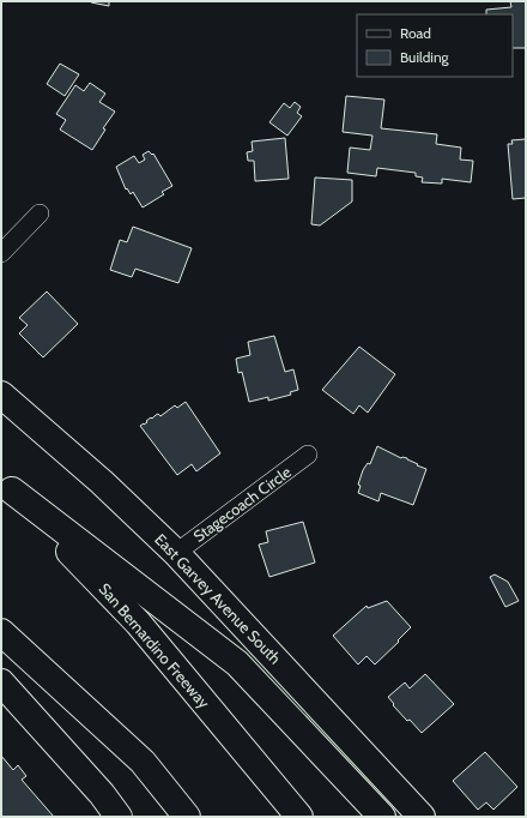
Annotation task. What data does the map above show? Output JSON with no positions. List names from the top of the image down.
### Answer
{
  "streets": {
    "main road": ["East Garvey Avenue South", "San Bernardino Freeway"],
    "street": ["Stagecoach Circle"]
  },
  "crossings": [
    ["Stagecoach Circle", "East Garvey Avenue South"]
  ],
  "legend": ["Road", "Building"]
}
